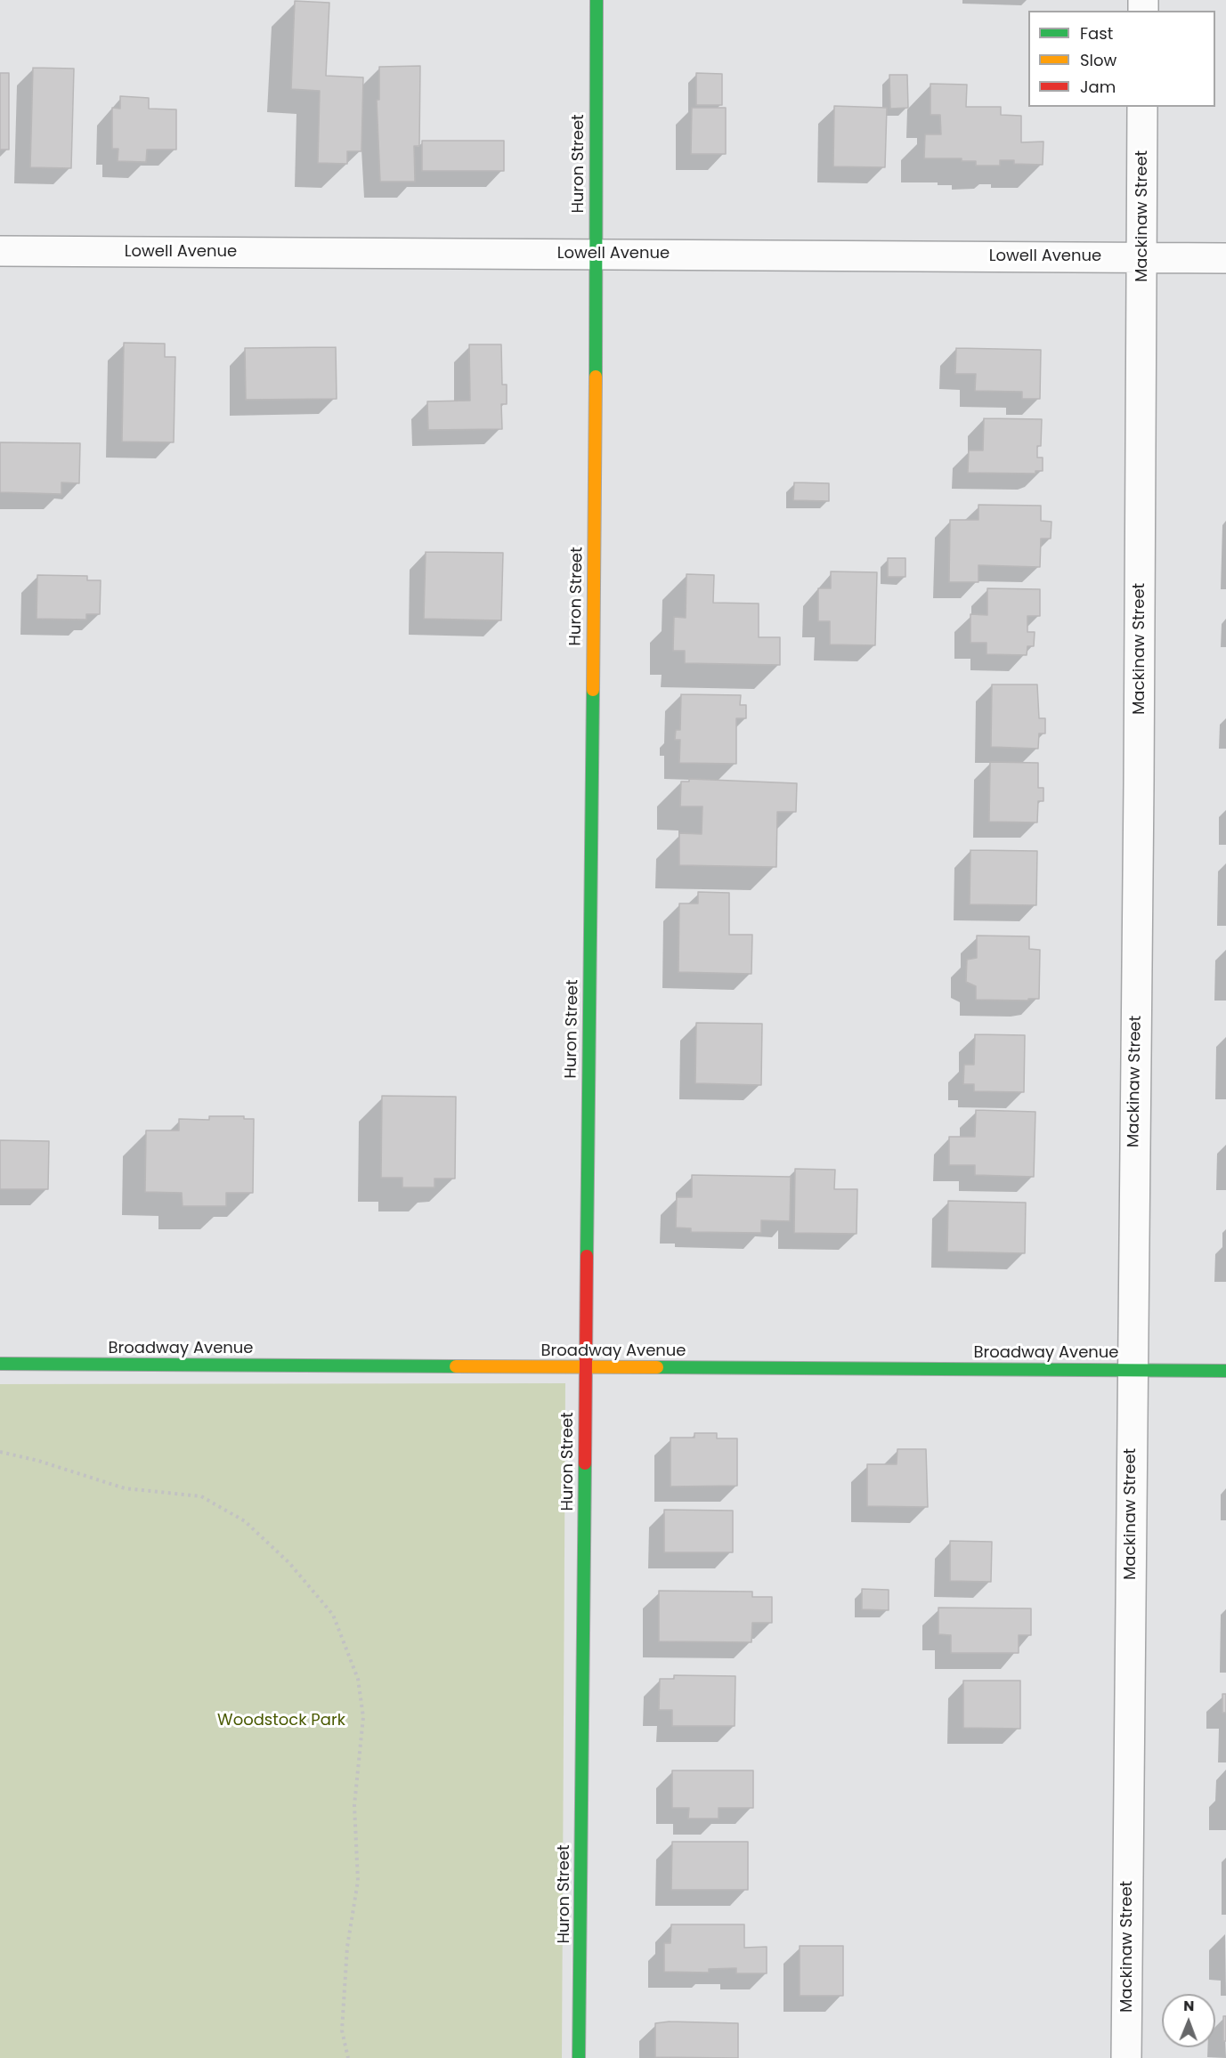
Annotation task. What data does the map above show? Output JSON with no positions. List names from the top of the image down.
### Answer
{
  "streets": {
    "street": [
      "Huron Street",
      "Mackinaw Street",
      "Lowell Avenue",
      "Broadway Avenue"
    ]
  },
  "crossings": [
    ["Huron Street", "Lowell Avenue"],
    ["Huron Street", "Broadway Avenue"],
    ["Mackinaw Street", "Lowell Avenue"],
    ["Mackinaw Street", "Broadway Avenue"]
  ],
  "parks": ["Woodstock Park"],
  "legend": ["Fast", "Slow", "Jam"],
  "north": "top"
}
